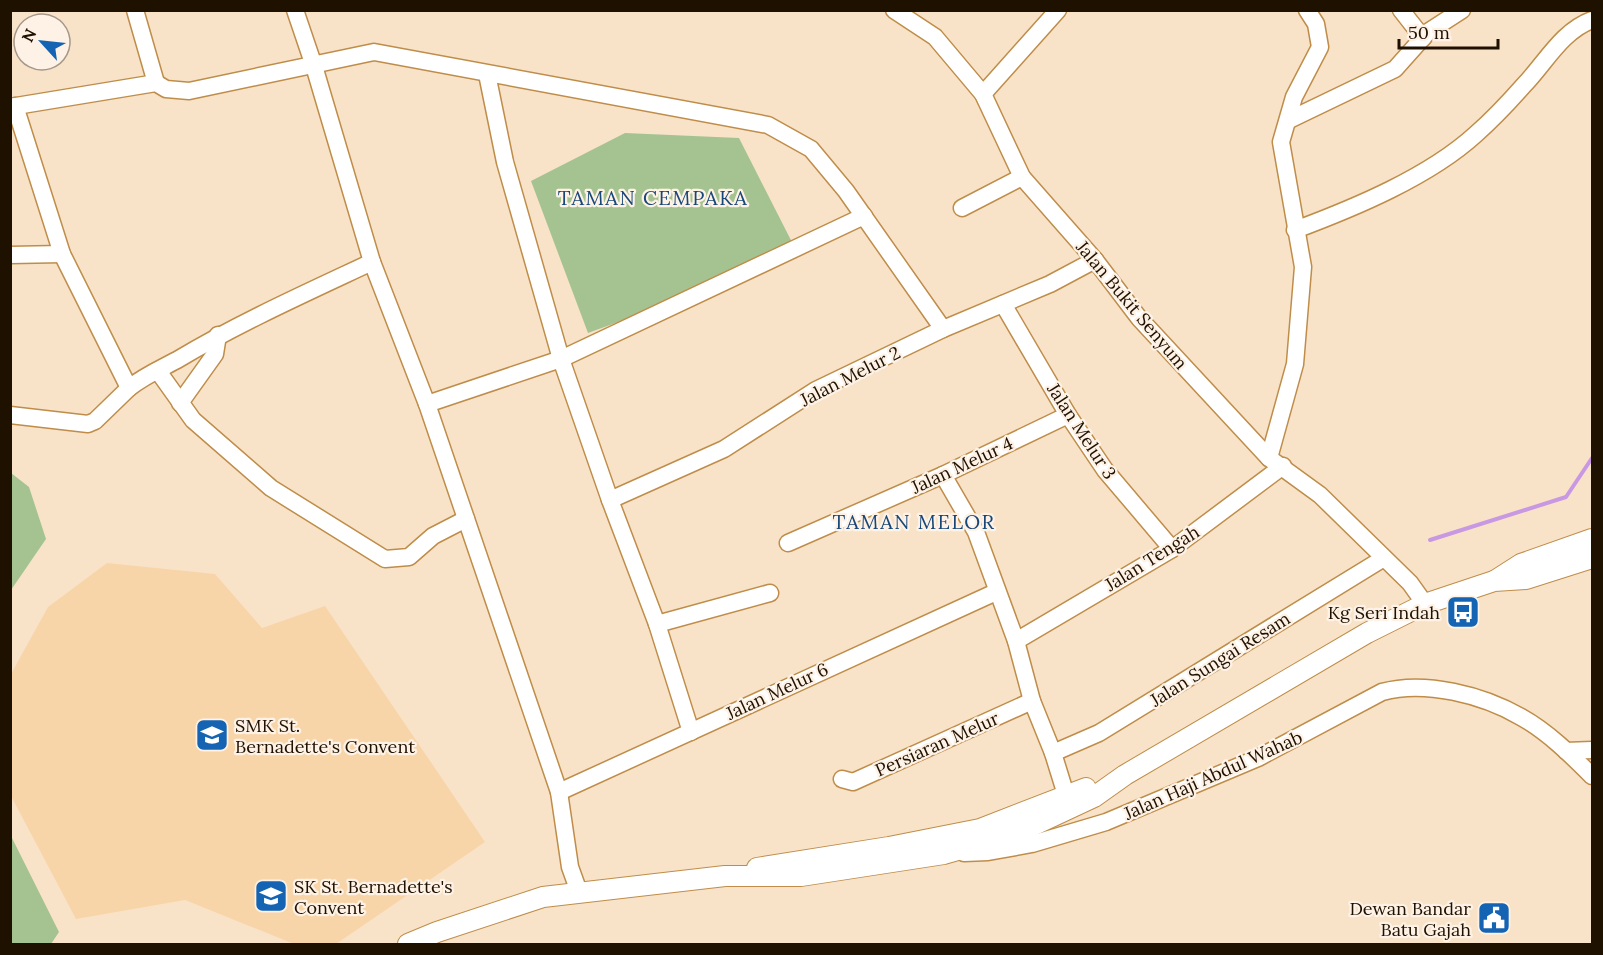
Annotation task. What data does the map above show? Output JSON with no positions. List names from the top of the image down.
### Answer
{
  "streets": {
    "street": [
      "Jalan Bukit Senyum",
      "Jalan Melur 2",
      "Jalan Melur 3",
      "Jalan Melur 4",
      "Jalan Tengah",
      "Jalan Sungai Resam",
      "Jalan Melur 6",
      "Persiaran Melur",
      "Jalan Haji Abdul Wahab"
    ]
  },
  "crossings": [
    ["Jalan Bukit Senyum", "Jalan Melur 2"],
    ["Jalan Bukit Senyum", "Jalan Tengah"],
    ["Jalan Bukit Senyum", "Jalan Sungai Resam"],
    ["Jalan Melur 2", "Jalan Melur 3"],
    ["Jalan Melur 3", "Jalan Melur 4"],
    ["Jalan Melur 3", "Jalan Tengah"]
  ],
  "districts": ["TAMAN CEMPAKA", "TAMAN MELOR"],
  "places": {
    "bus stop": ["Kg Seri Indah"],
    "school or university": ["SMK St. Bernadette's Convent", "SK St. Bernadette's Convent"],
    "public building": ["Dewan Bandar Batu Gajah"]
  },
  "scale_bar": "50 m",
  "north": "top left"
}
